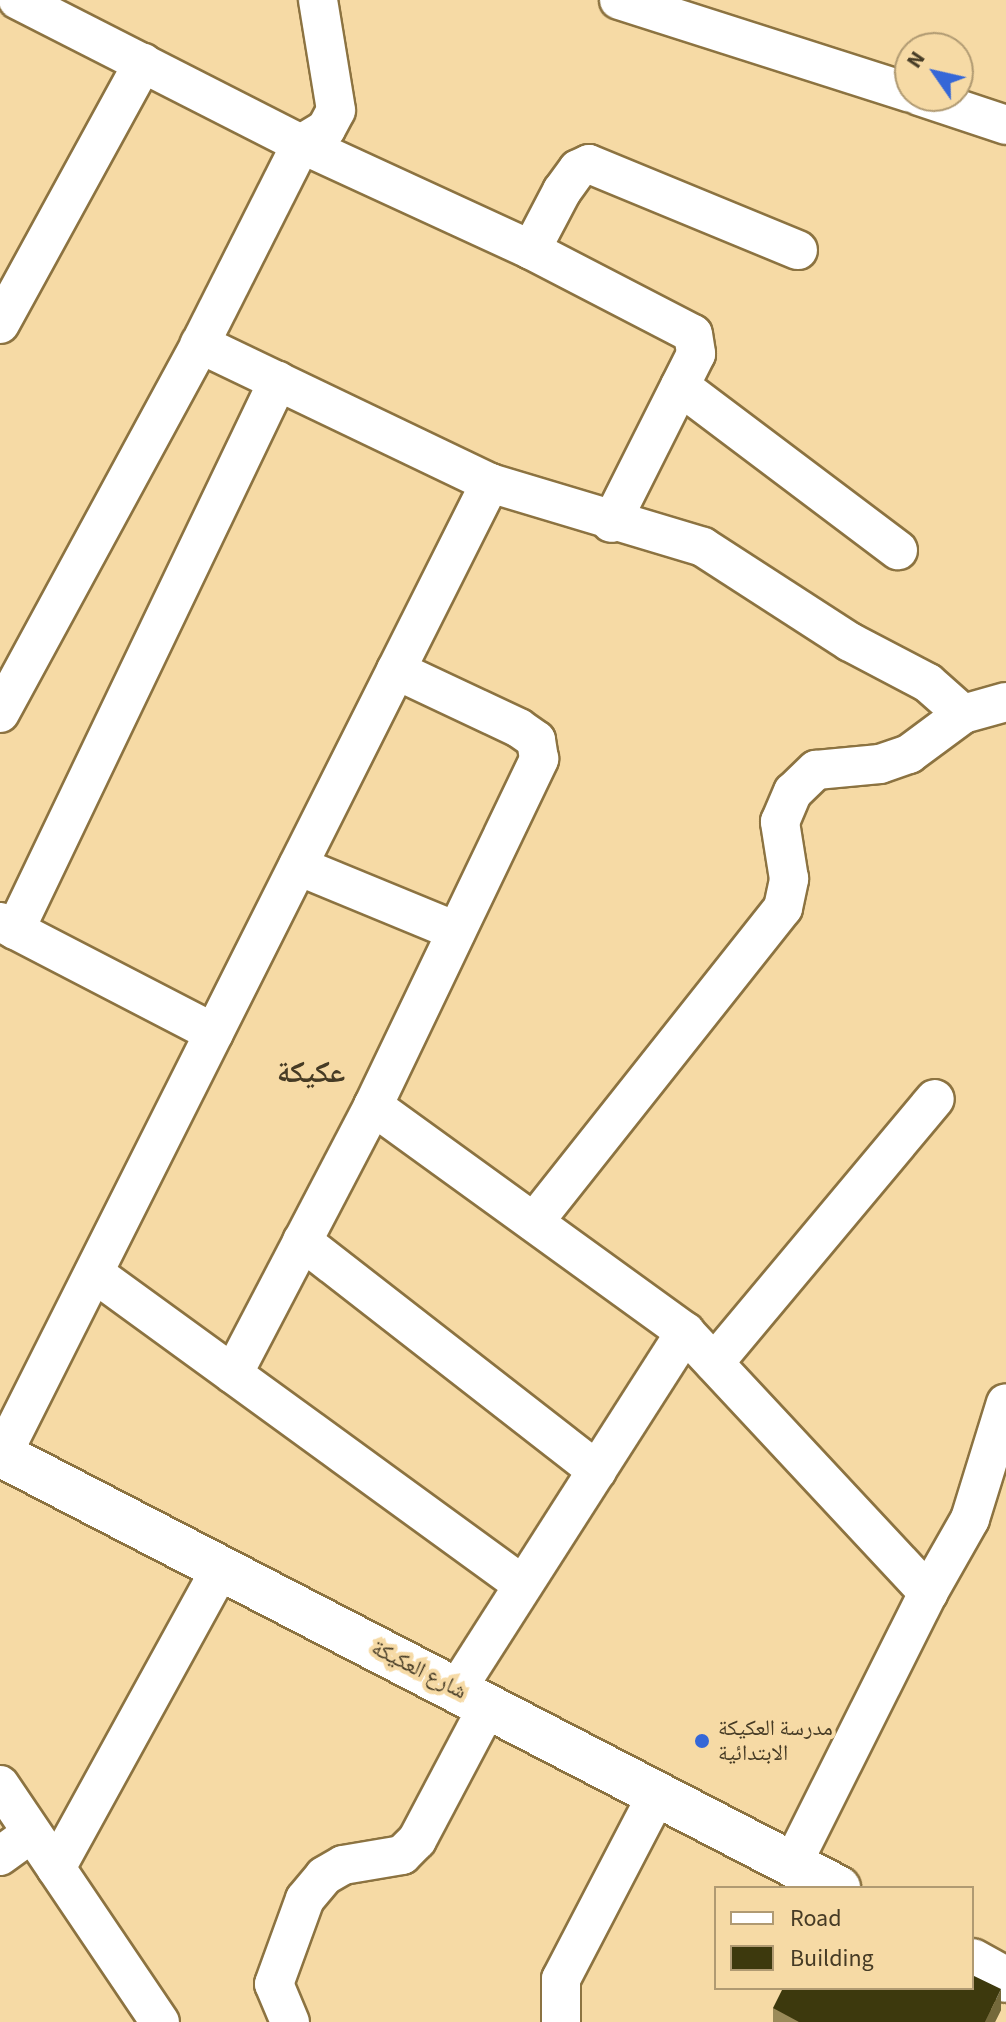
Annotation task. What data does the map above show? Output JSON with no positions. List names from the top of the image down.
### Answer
{
  "streets": {
    "street": ["شارع العكيكة"]
  },
  "districts": ["عكيكة"],
  "places": ["مدرسة العكيكة الابتدائية"],
  "legend": ["Road", "Building"],
  "north": "top left"
}
